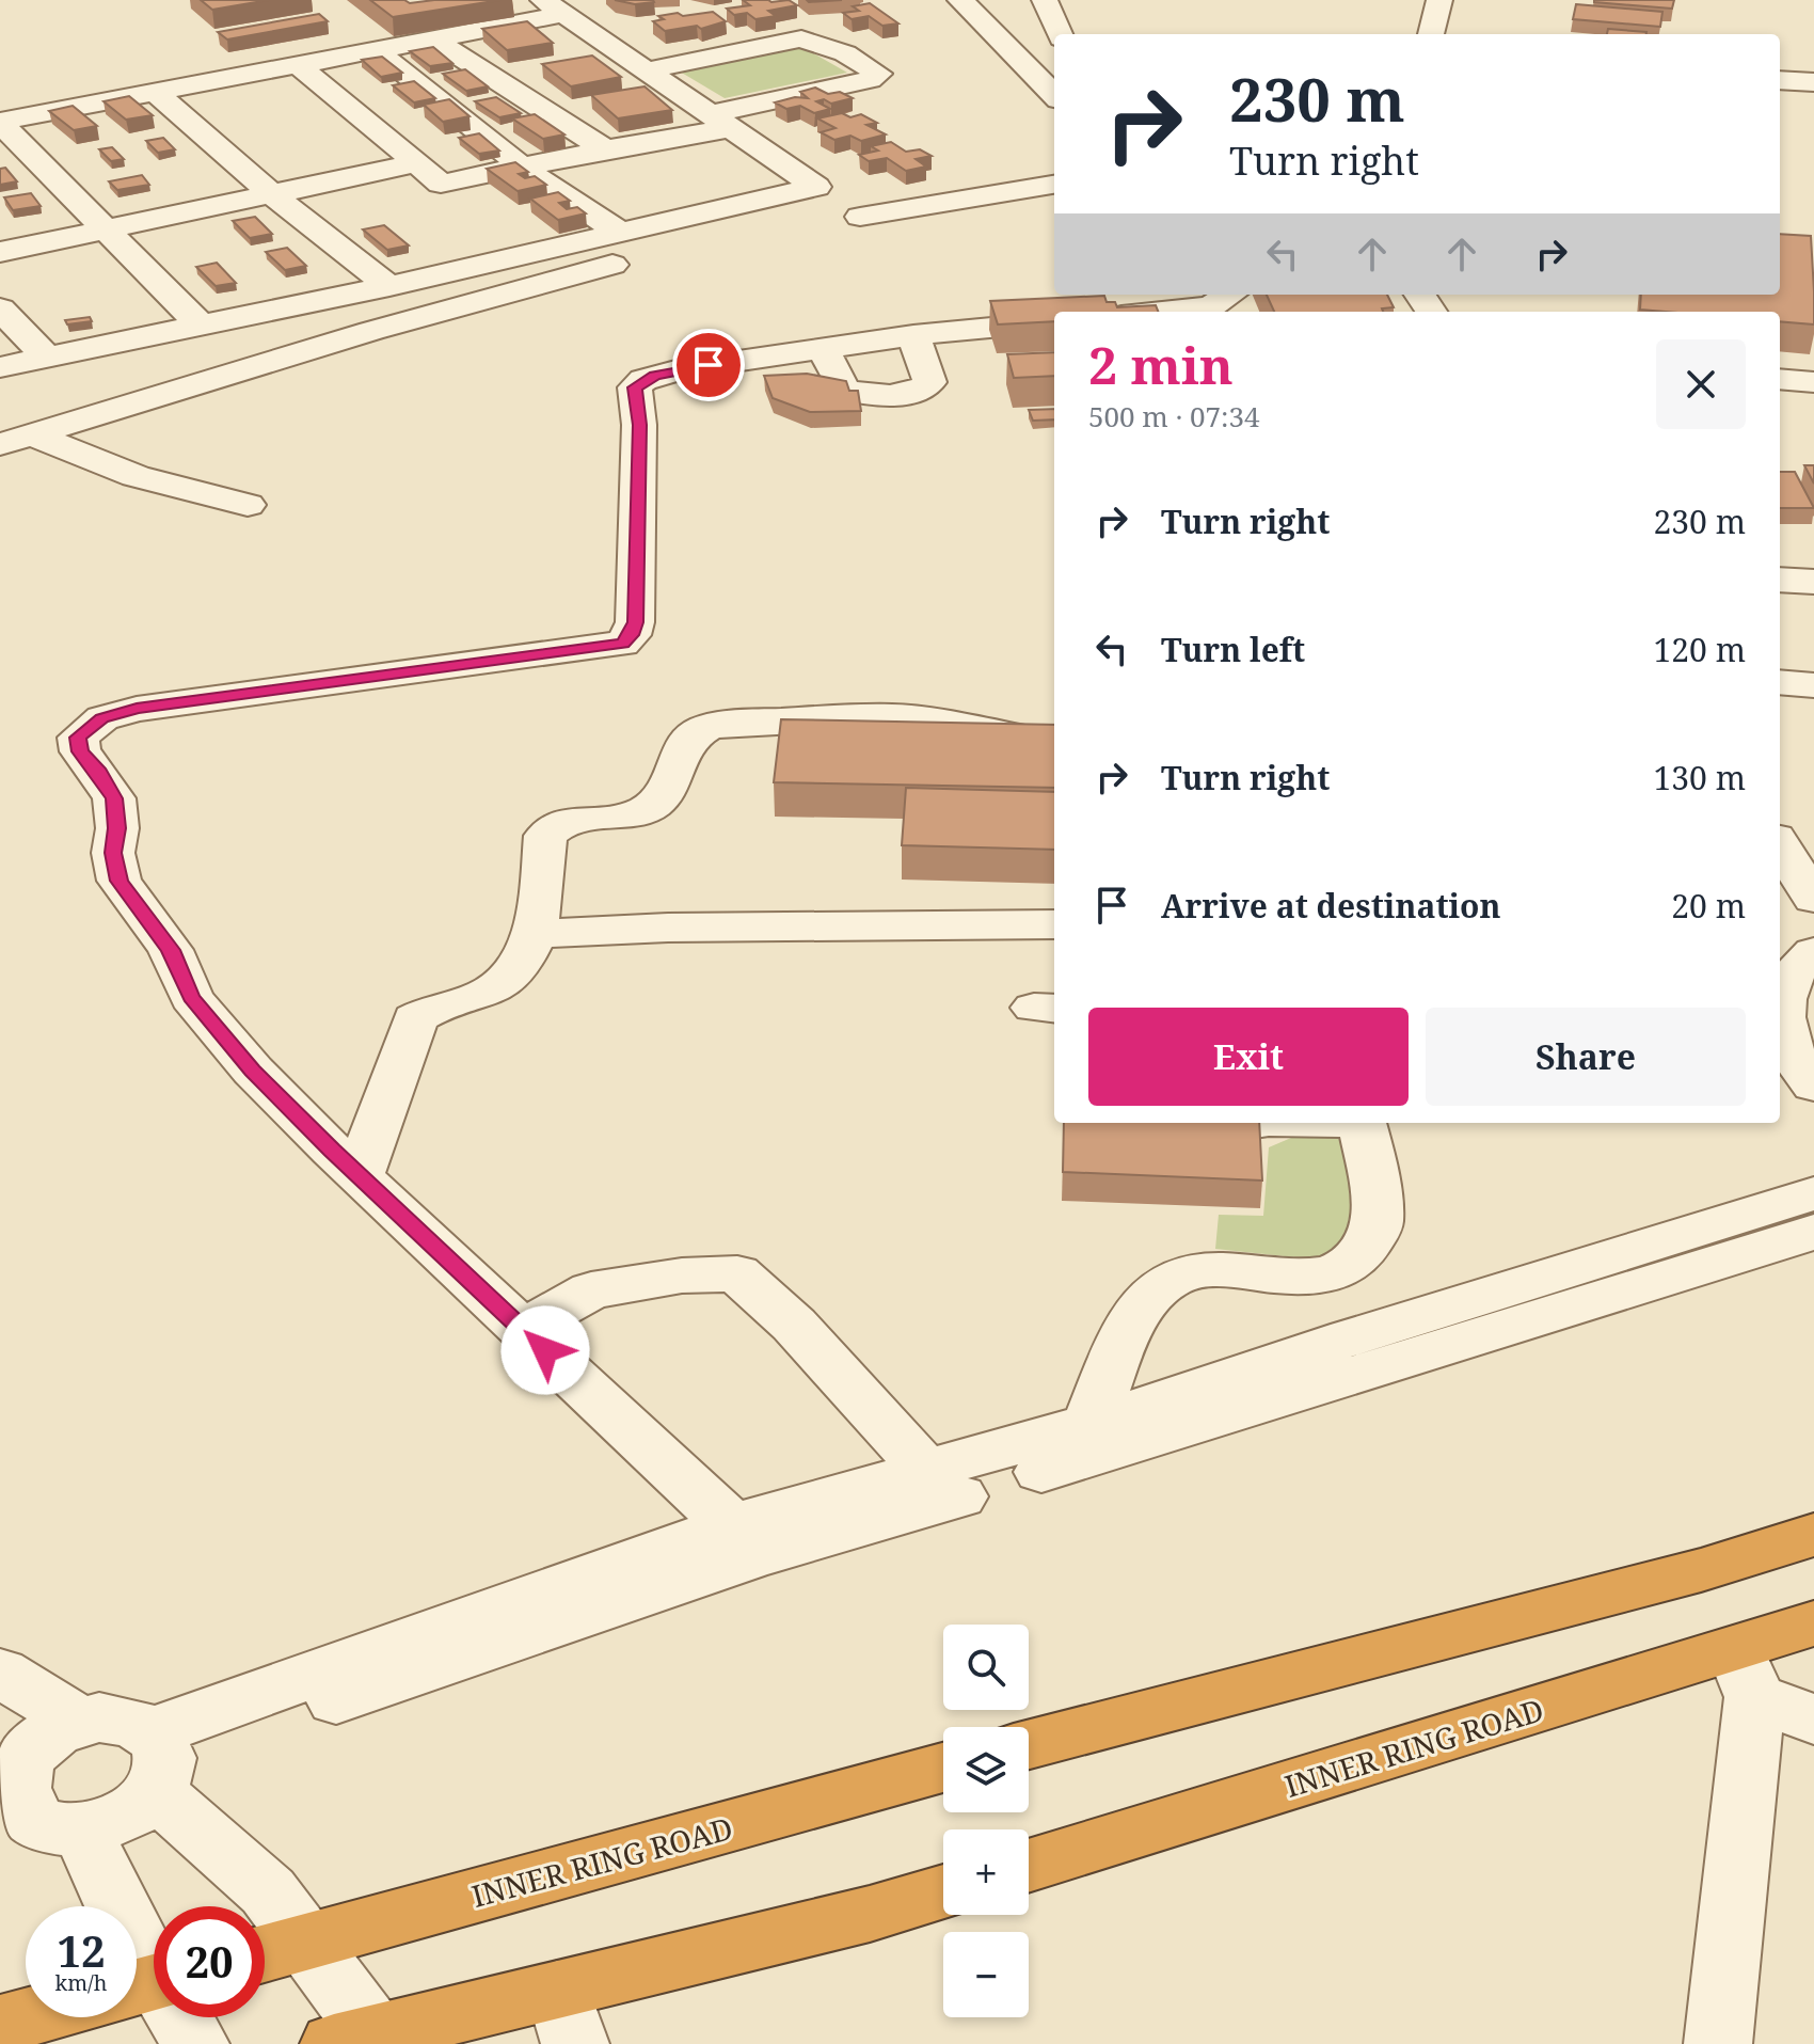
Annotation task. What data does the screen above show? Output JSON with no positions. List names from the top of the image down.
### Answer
{
  "streets": {
    "highway": ["INNER RING ROAD"]
  },
  "page": {
    "turn": ["230 m", "Turn right"],
    "heading": ["2 min", "500 m · 07:34"],
    "list": [
      {
        "name": "Turn right",
        "value": "230 m"
      },
      {
        "name": "Turn left",
        "value": "120 m"
      },
      {
        "name": "Turn right",
        "value": "130 m"
      },
      {
        "name": "Arrive at destination",
        "value": "20 m"
      }
    ],
    "buttons": ["Exit", "Share"],
    "map_buttons": ["+", "−"],
    "speed": "12 km/h",
    "limit": "20"
  }
}
